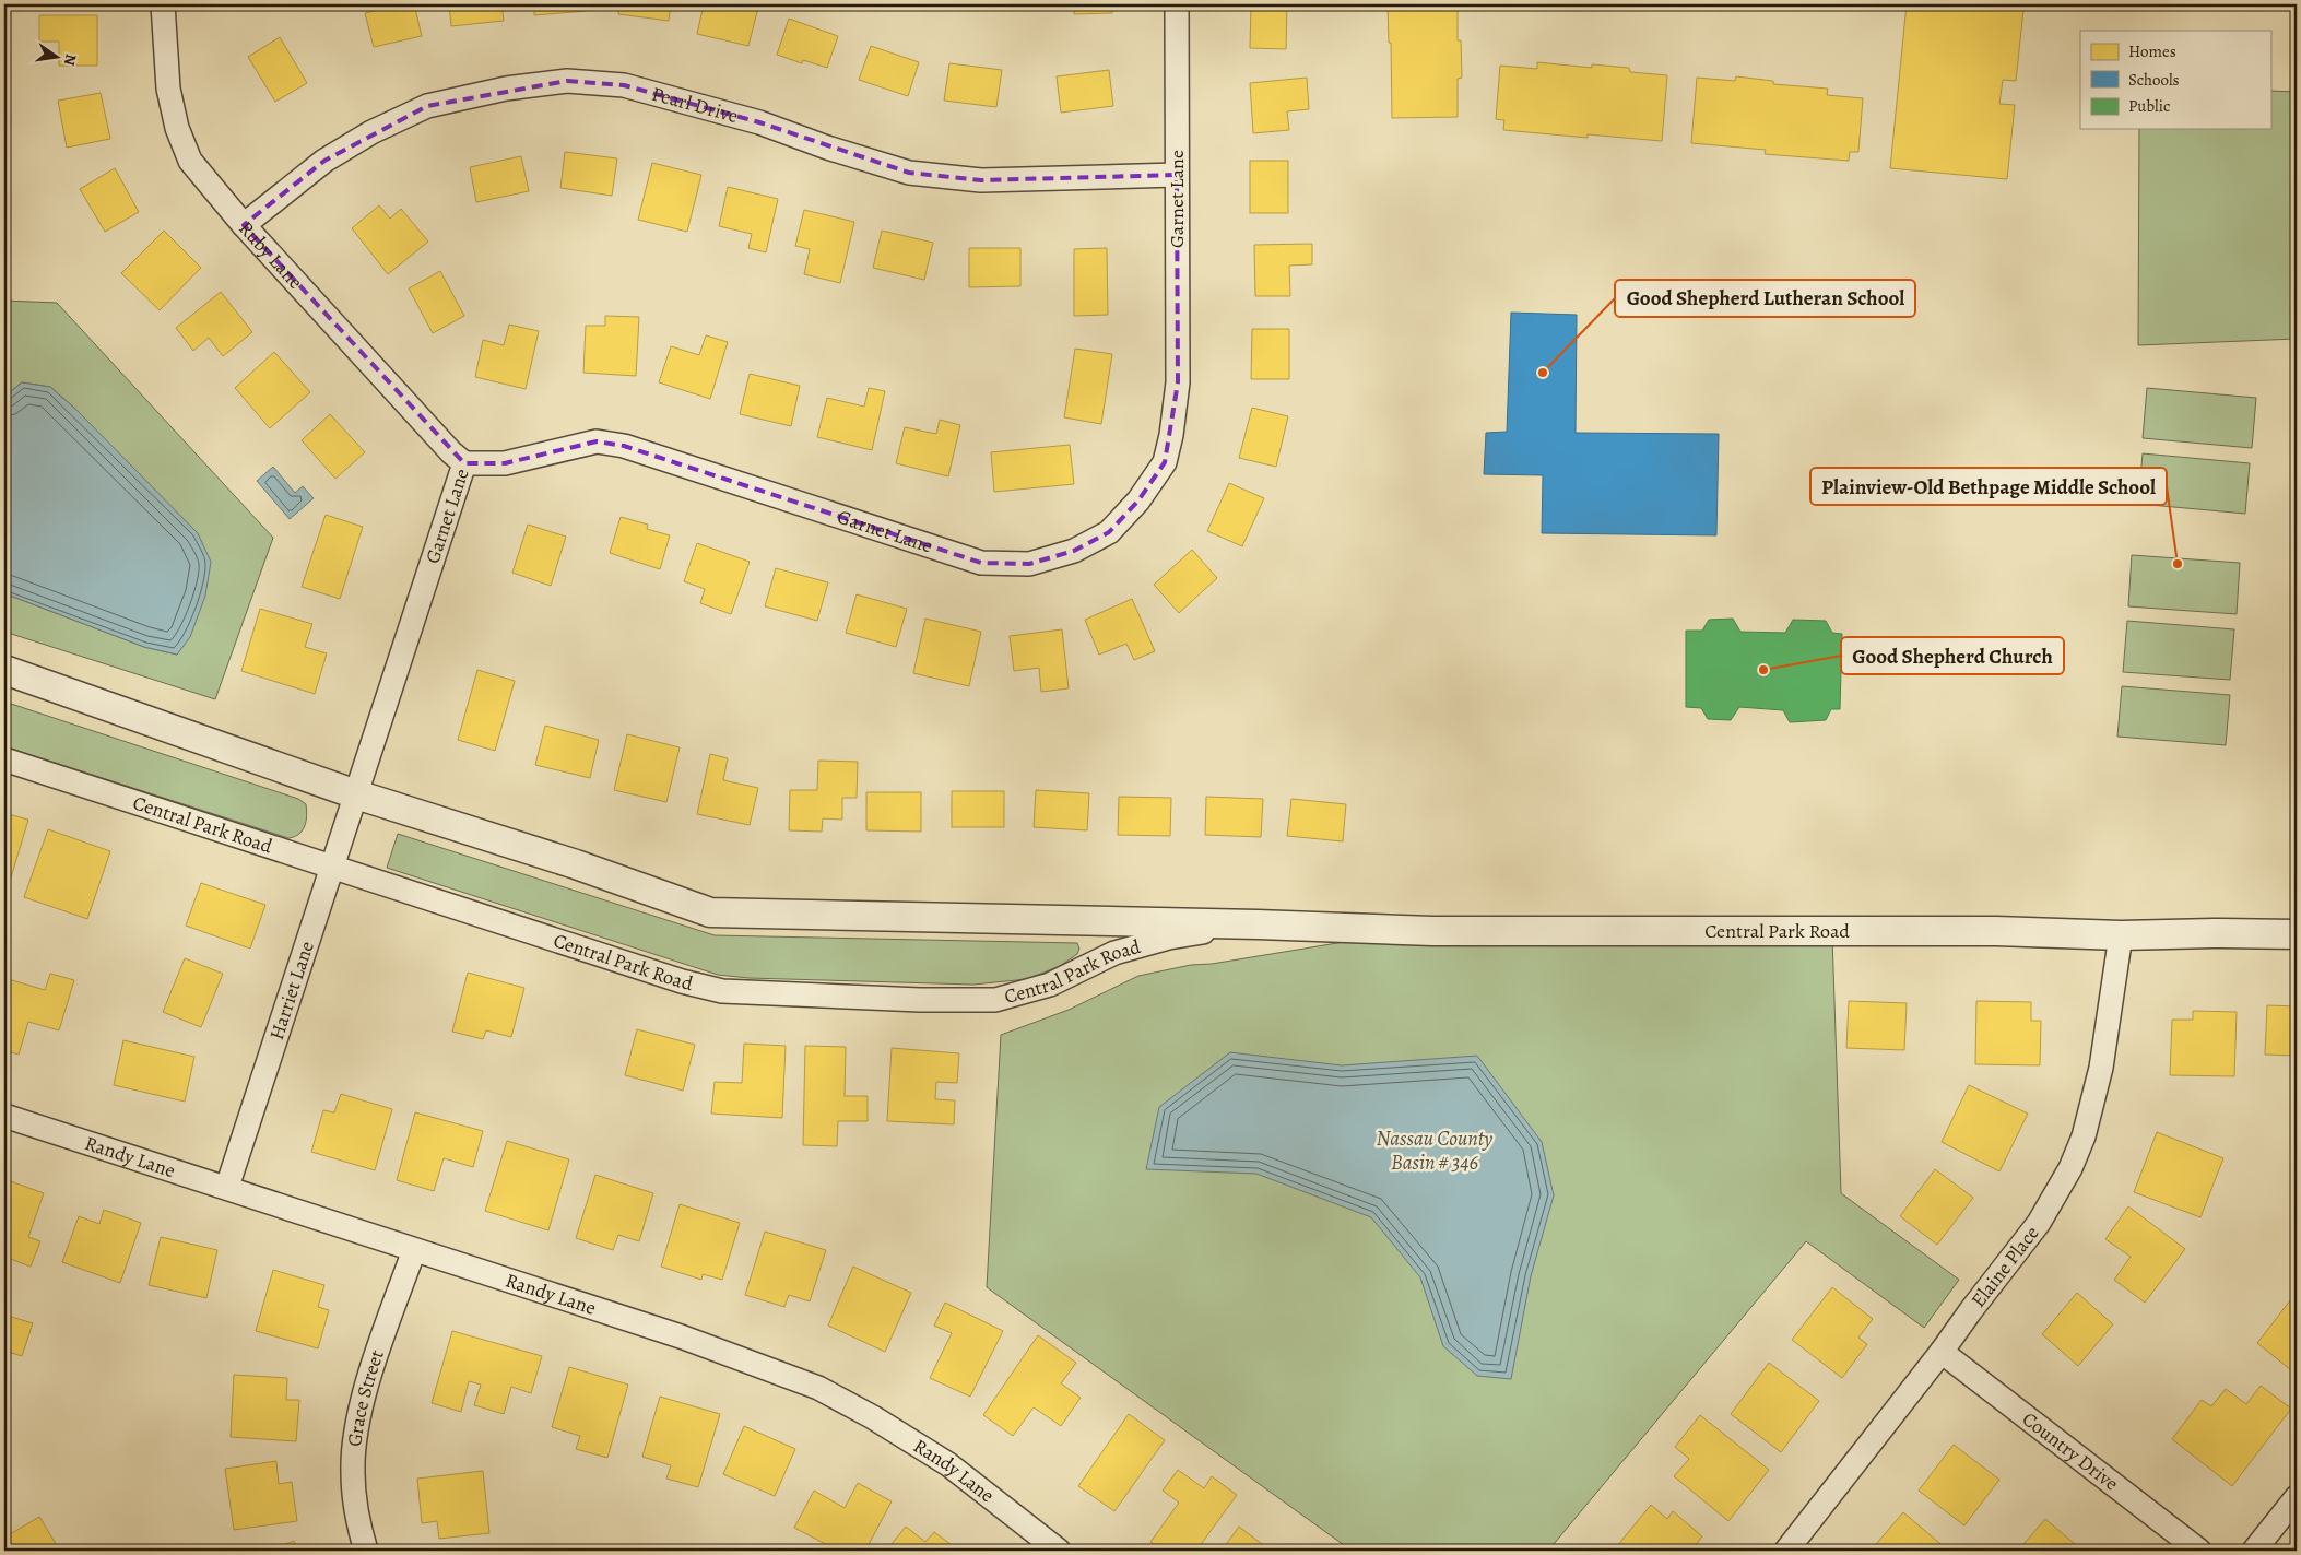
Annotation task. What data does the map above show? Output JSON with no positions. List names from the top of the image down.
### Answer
{
  "streets": {
    "street": [
      "Pearl Drive",
      "Garnet Lane",
      "Ruby Lane",
      "Central Park Road",
      "Harriet Lane",
      "Randy Lane",
      "Elaine Place",
      "Grace Street",
      "Country Drive"
    ]
  },
  "crossings": [
    ["Pearl Drive", "Garnet Lane"],
    ["Pearl Drive", "Ruby Lane"],
    ["Garnet Lane", "Ruby Lane"],
    ["Garnet Lane", "Central Park Road"],
    ["Garnet Lane", "Harriet Lane"],
    ["Central Park Road", "Harriet Lane"],
    ["Central Park Road", "Elaine Place"],
    ["Harriet Lane", "Randy Lane"],
    ["Randy Lane", "Grace Street"],
    ["Elaine Place", "Country Drive"]
  ],
  "water": ["Nassau County Basin # 346"],
  "places": ["Good Shepherd Lutheran School", "Plainview-Old Bethpage Middle School", "Good Shepherd Church"],
  "legend": ["Homes", "Schools", "Public"],
  "north": "right"
}
